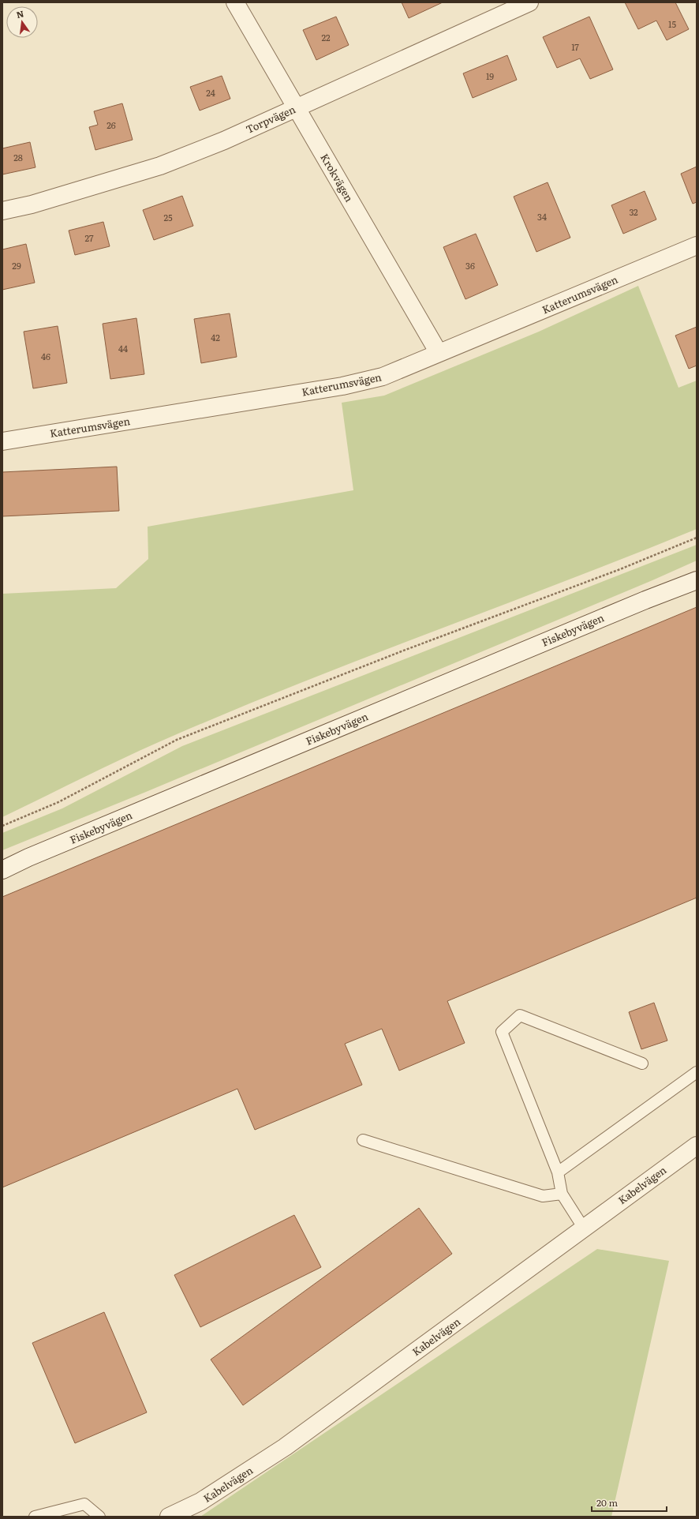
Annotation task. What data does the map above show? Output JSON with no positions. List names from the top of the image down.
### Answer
{
  "streets": {
    "street": [
      "Torpvägen",
      "Krokvägen",
      "Katterumsvägen",
      "Fiskebyvägen",
      "Kabelvägen"
    ]
  },
  "crossings": [
    ["Torpvägen", "Krokvägen"],
    ["Krokvägen", "Katterumsvägen"]
  ],
  "house_numbers": [
    "15",
    "22",
    "17",
    "19",
    "24",
    "26",
    "28",
    "32",
    "34",
    "25",
    "27",
    "29",
    "36",
    "42",
    "44",
    "46"
  ],
  "scale_bar": "20 m",
  "north": "top"
}
